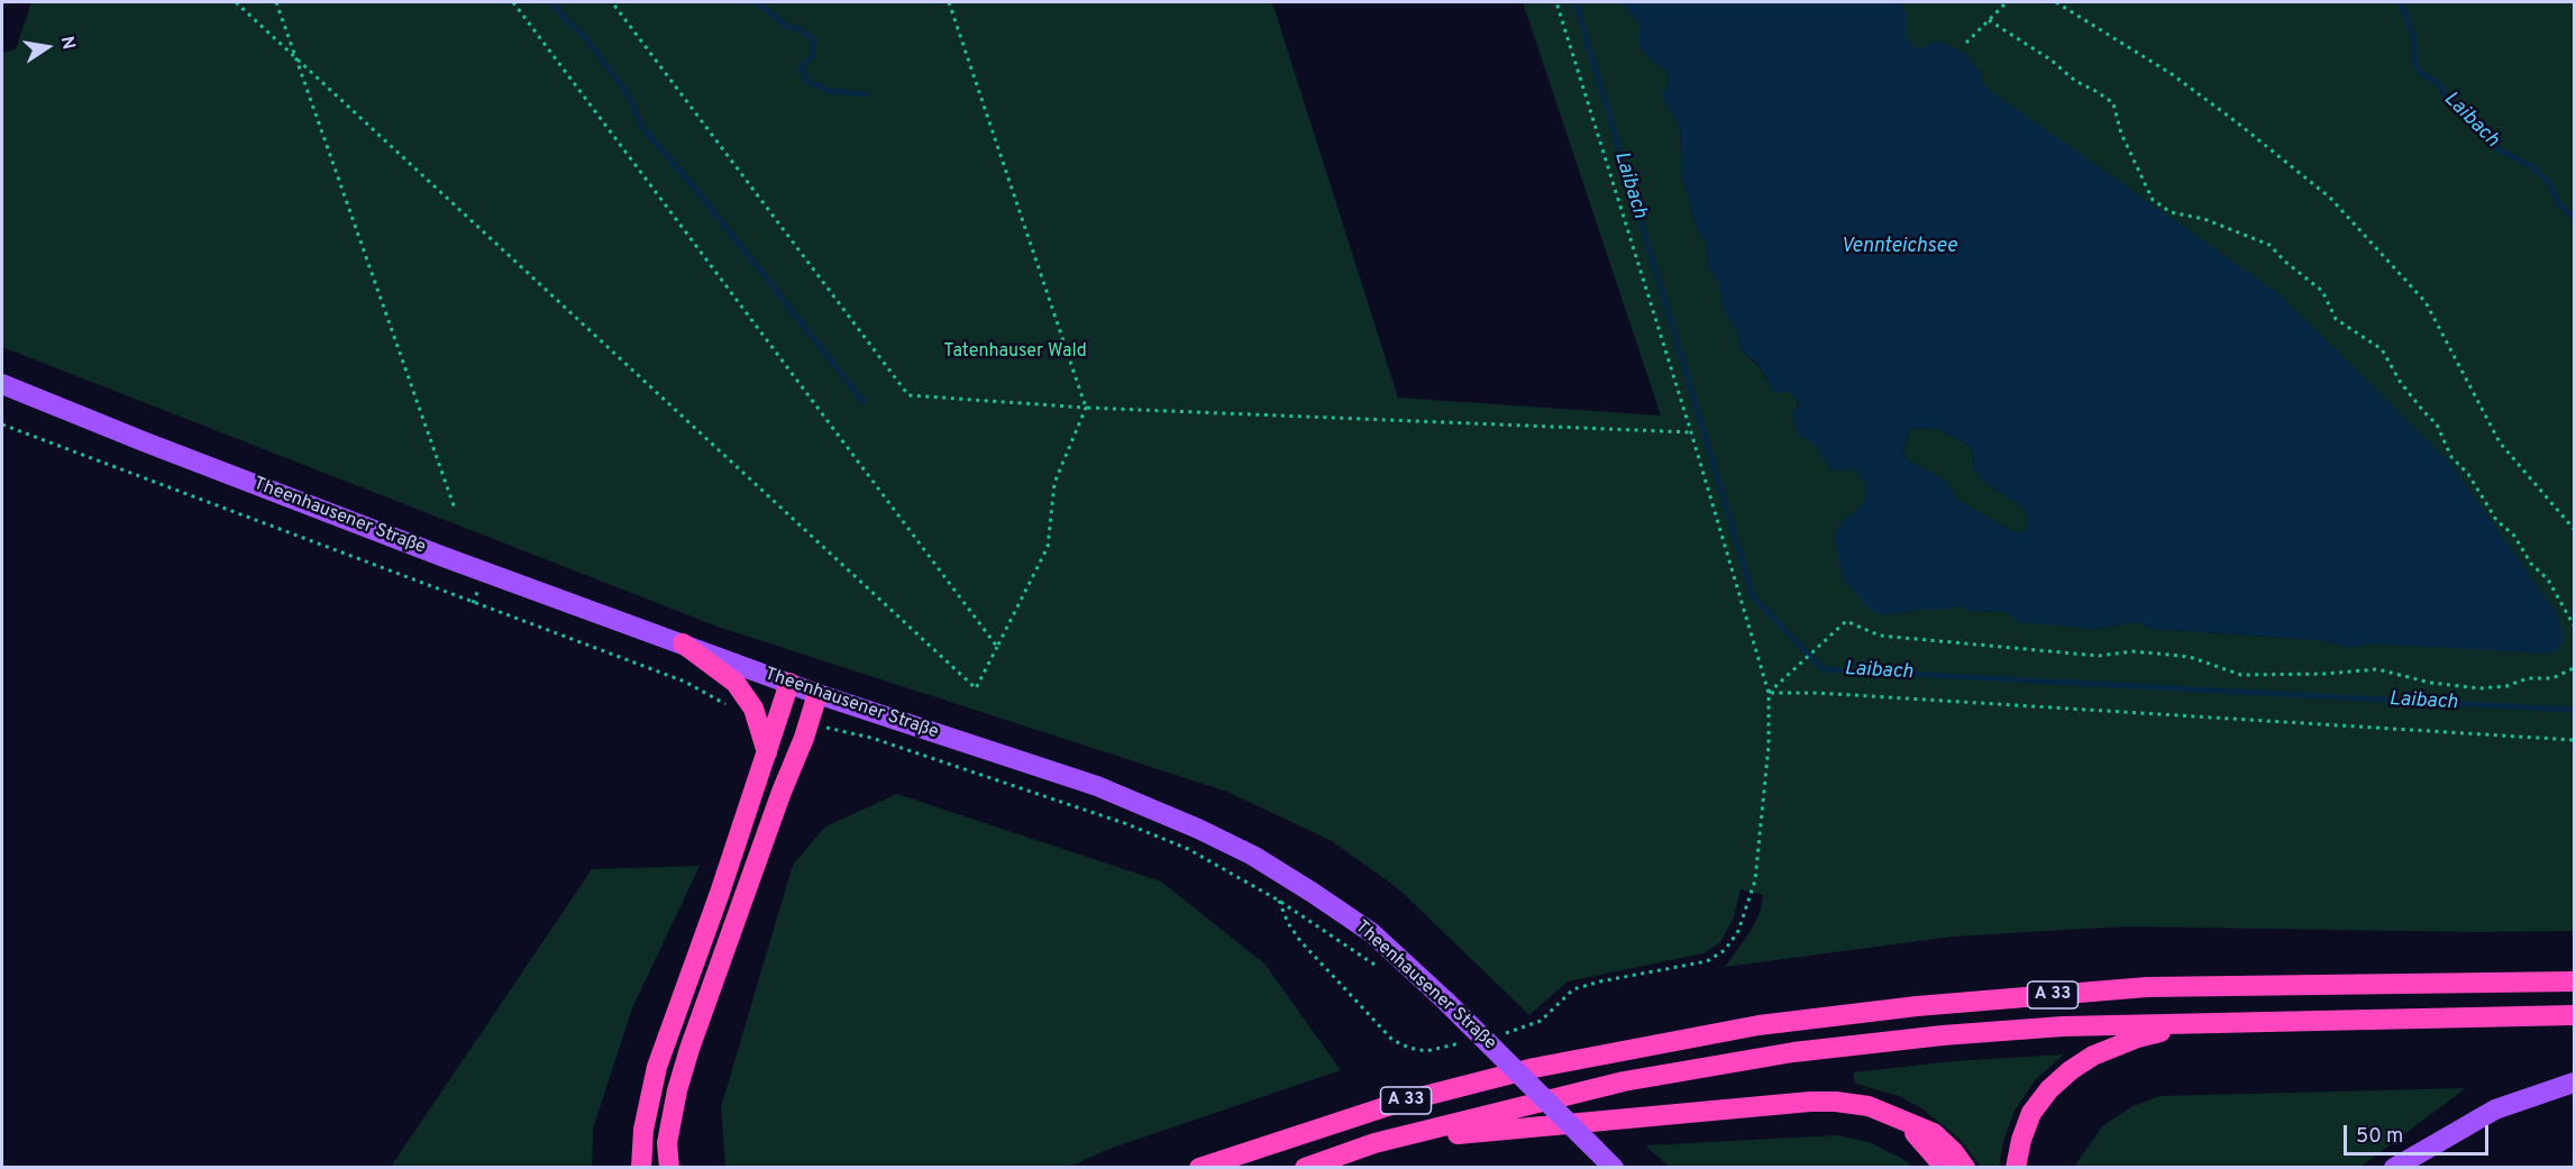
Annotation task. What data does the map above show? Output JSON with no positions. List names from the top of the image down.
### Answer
{
  "streets": {
    "highway": ["A 33"],
    "main road": ["Theenhausener Straße"]
  },
  "water": ["Laibach", "Vennteichsee"],
  "parks": ["Tatenhauser Wald"],
  "scale_bar": "50 m",
  "north": "right"
}
